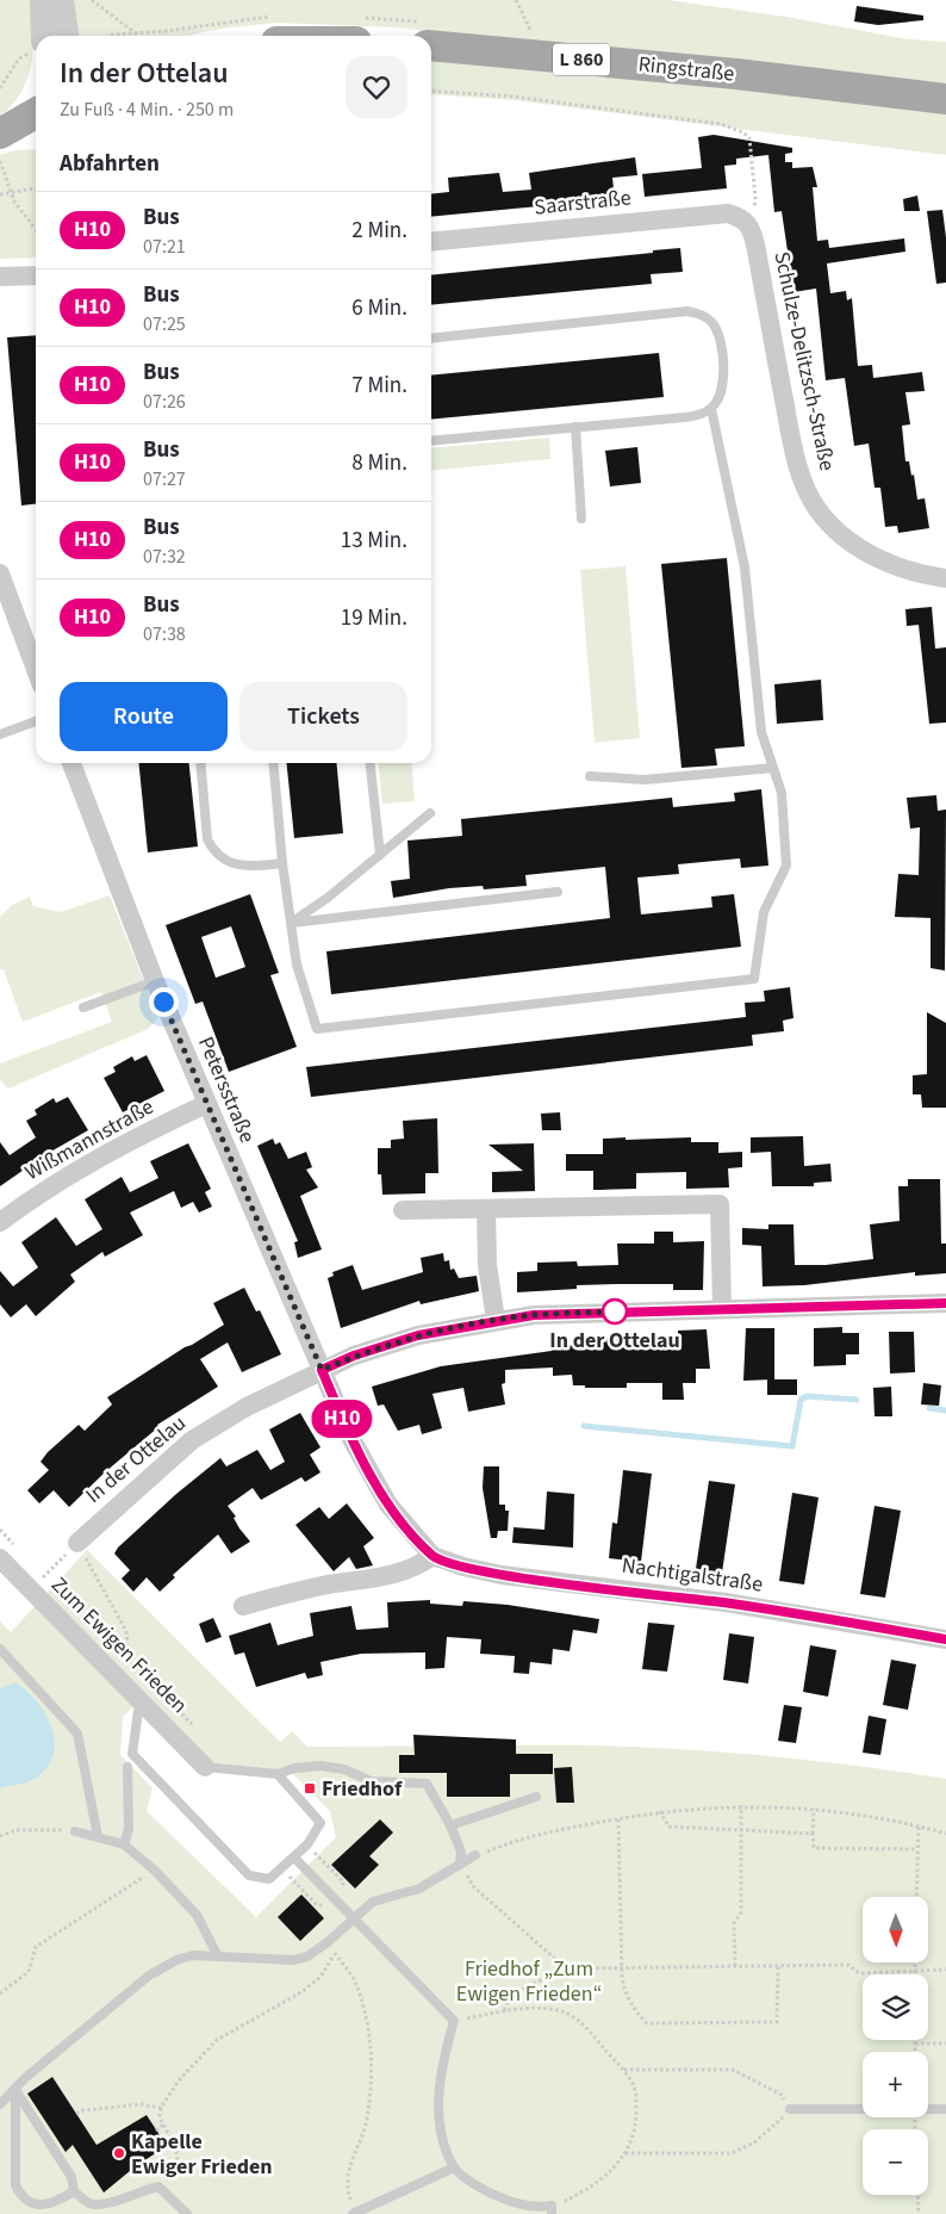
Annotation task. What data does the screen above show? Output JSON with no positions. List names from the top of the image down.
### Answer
{
  "streets": {
    "main road": ["L 860", "Ringstraße"],
    "street": [
      "Saarstraße",
      "Schulze-Delitzsch-Straße",
      "Petersstraße",
      "Wißmannstraße",
      "In der Ottelau",
      "Nachtigalstraße",
      "Zum Ewigen Frieden"
    ]
  },
  "crossings": [
    ["Saarstraße", "Schulze-Delitzsch-Straße"],
    ["Petersstraße", "Wißmannstraße"],
    ["Petersstraße", "In der Ottelau"]
  ],
  "parks": ["Friedhof „Zum Ewigen Frieden“"],
  "places": {
    "other": ["In der Ottelau", "Kapelle Ewiger Frieden"],
    "transit": ["Friedhof"]
  },
  "lines": ["bus line H10"],
  "north": "bottom",
  "page": {
    "on_map": "H10",
    "heading": [
      ["In der Ottelau", "Zu Fuß · 4 Min. · 250 m"],
      "Abfahrten"
    ],
    "list": [
      {
        "mark": "H10",
        "name": "Bus",
        "note": "07:21",
        "value": "2 Min."
      },
      {
        "mark": "H10",
        "name": "Bus",
        "note": "07:25",
        "value": "6 Min."
      },
      {
        "mark": "H10",
        "name": "Bus",
        "note": "07:26",
        "value": "7 Min."
      },
      {
        "mark": "H10",
        "name": "Bus",
        "note": "07:27",
        "value": "8 Min."
      },
      {
        "mark": "H10",
        "name": "Bus",
        "note": "07:32",
        "value": "13 Min."
      },
      {
        "mark": "H10",
        "name": "Bus",
        "note": "07:38",
        "value": "19 Min."
      }
    ],
    "buttons": ["Route", "Tickets"],
    "map_buttons": ["+", "−"]
  }
}
